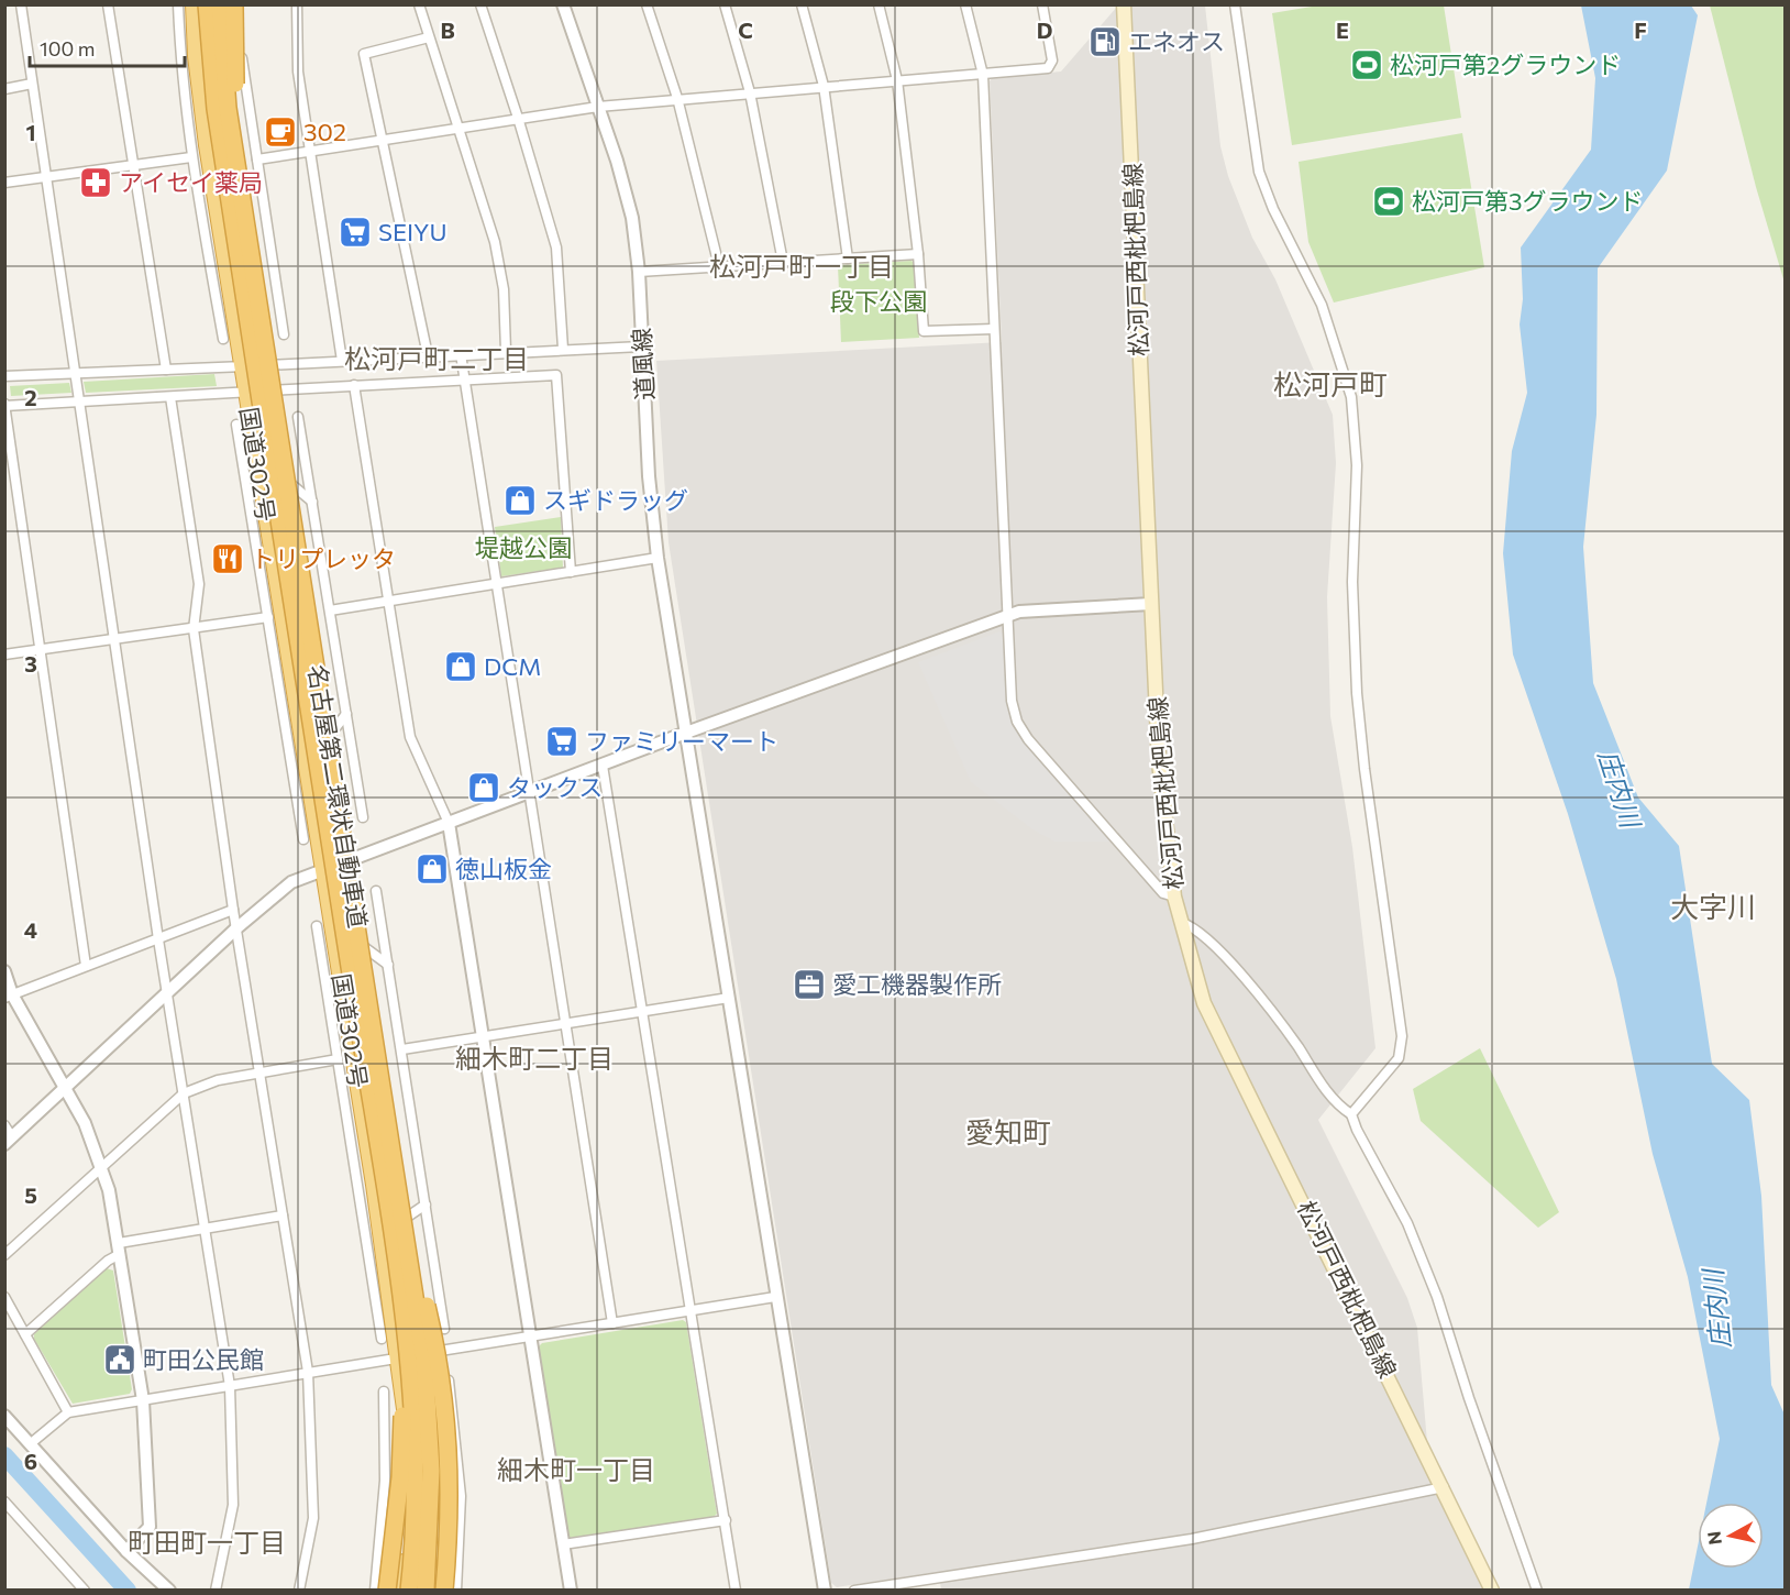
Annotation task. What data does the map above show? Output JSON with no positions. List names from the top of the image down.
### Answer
{
  "streets": {
    "highway": ["国道302号", "名古屋第二環状自動車道"],
    "main road": ["松河戸西枇杷島線"],
    "street": ["道風線"]
  },
  "districts": [
    "松河戸町一丁目",
    "松河戸町二丁目",
    "松河戸町",
    "大字川",
    "細木町二丁目",
    "愛知町",
    "細木町一丁目",
    "町田町一丁目"
  ],
  "water": ["庄内川"],
  "parks": ["段下公園", "堤越公園"],
  "places": {
    "fuel station": ["エネオス"],
    "sports": ["松河戸第2グラウンド", "松河戸第3グラウンド"],
    "cafe": ["302"],
    "pharmacy": ["アイセイ薬局"],
    "supermarket": ["SEIYU", "ファミリーマート"],
    "shop": [
      "スギドラッグ",
      "DCM",
      "タックス",
      "徳山板金"
    ],
    "restaurant": ["トリプレッタ"],
    "office": ["愛工機器製作所"],
    "public building": ["町田公民館"]
  },
  "scale_bar": "100 m",
  "north": "left",
  "grid": {
    "columns": [
      "B",
      "C",
      "D",
      "E",
      "F"
    ],
    "rows": [
      "1",
      "2",
      "3",
      "4",
      "5",
      "6"
    ]
  }
}
